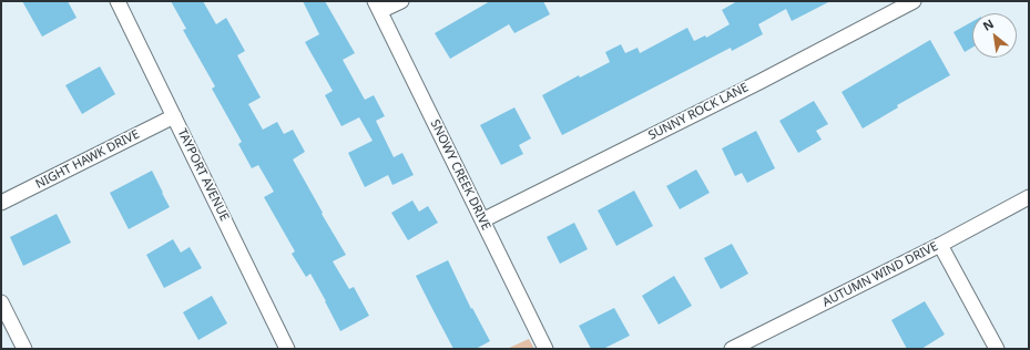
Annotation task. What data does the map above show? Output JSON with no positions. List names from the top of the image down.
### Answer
{
  "streets": {
    "street": [
      "SUNNY ROCK LANE",
      "NIGHT HAWK DRIVE",
      "TAYPORT AVENUE",
      "SNOWY CREEK DRIVE",
      "AUTUMN WIND DRIVE"
    ]
  },
  "crossings": [
    ["SUNNY ROCK LANE", "SNOWY CREEK DRIVE"],
    ["NIGHT HAWK DRIVE", "TAYPORT AVENUE"]
  ],
  "north": "top left"
}
